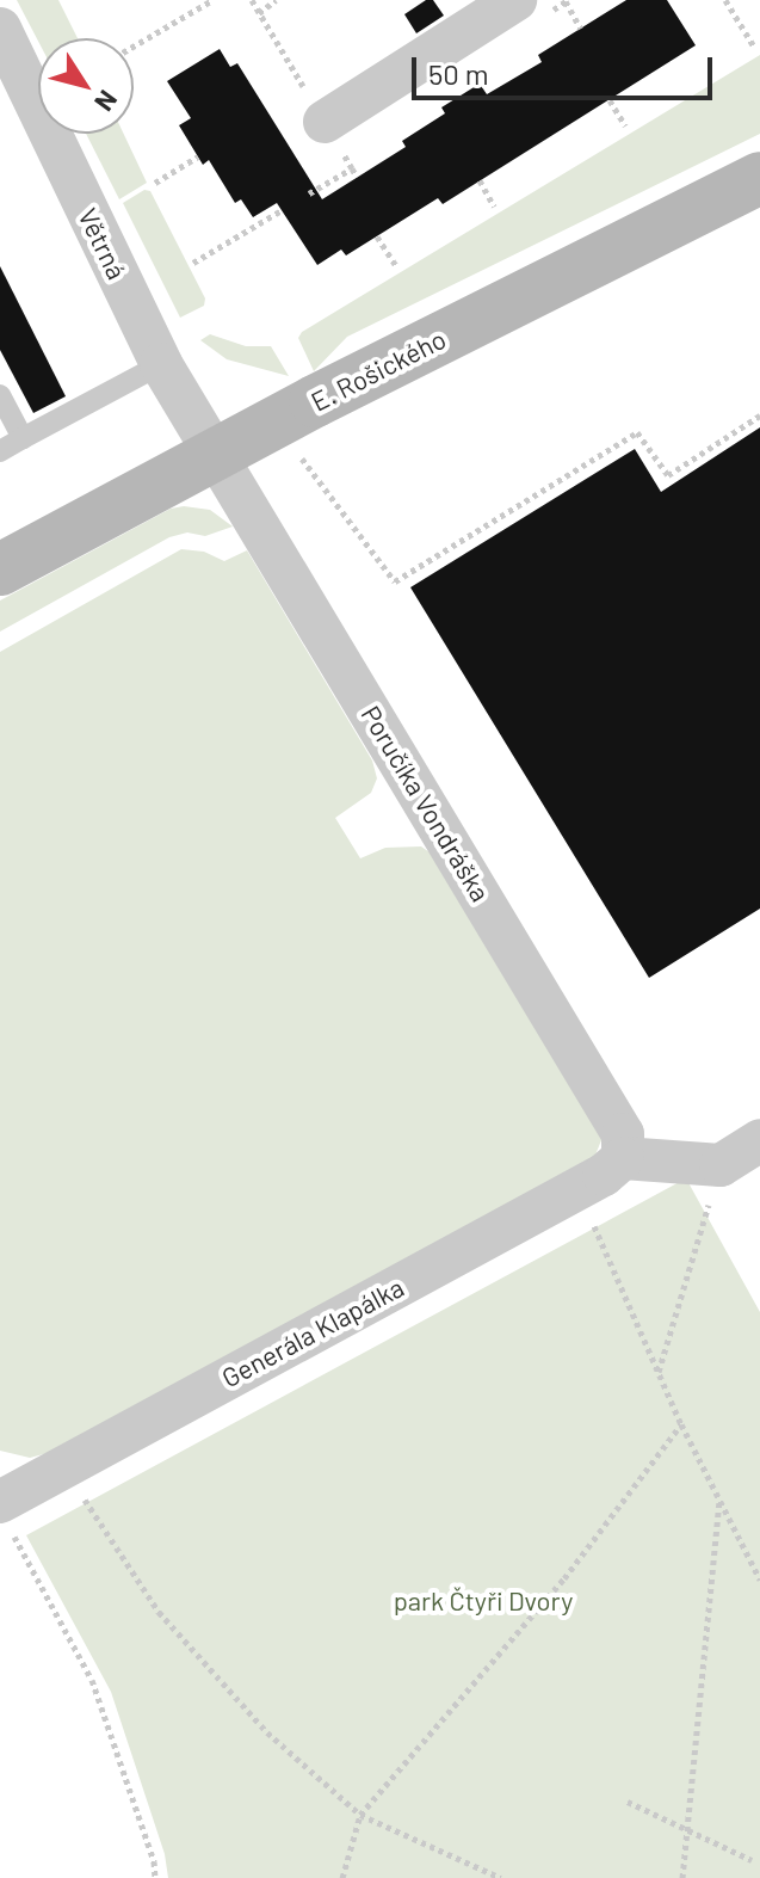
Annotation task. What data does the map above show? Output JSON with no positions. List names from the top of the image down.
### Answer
{
  "streets": {
    "street": [
      "Větrná",
      "E. Rošického",
      "Poručíka Vondráška",
      "Generála Klapálka"
    ]
  },
  "crossings": [
    ["Větrná", "E. Rošického"],
    ["Větrná", "Poručíka Vondráška"],
    ["E. Rošického", "Poručíka Vondráška"],
    ["Poručíka Vondráška", "Generála Klapálka"]
  ],
  "parks": ["park Čtyři Dvory"],
  "scale_bar": "50 m",
  "north": "bottom right"
}
